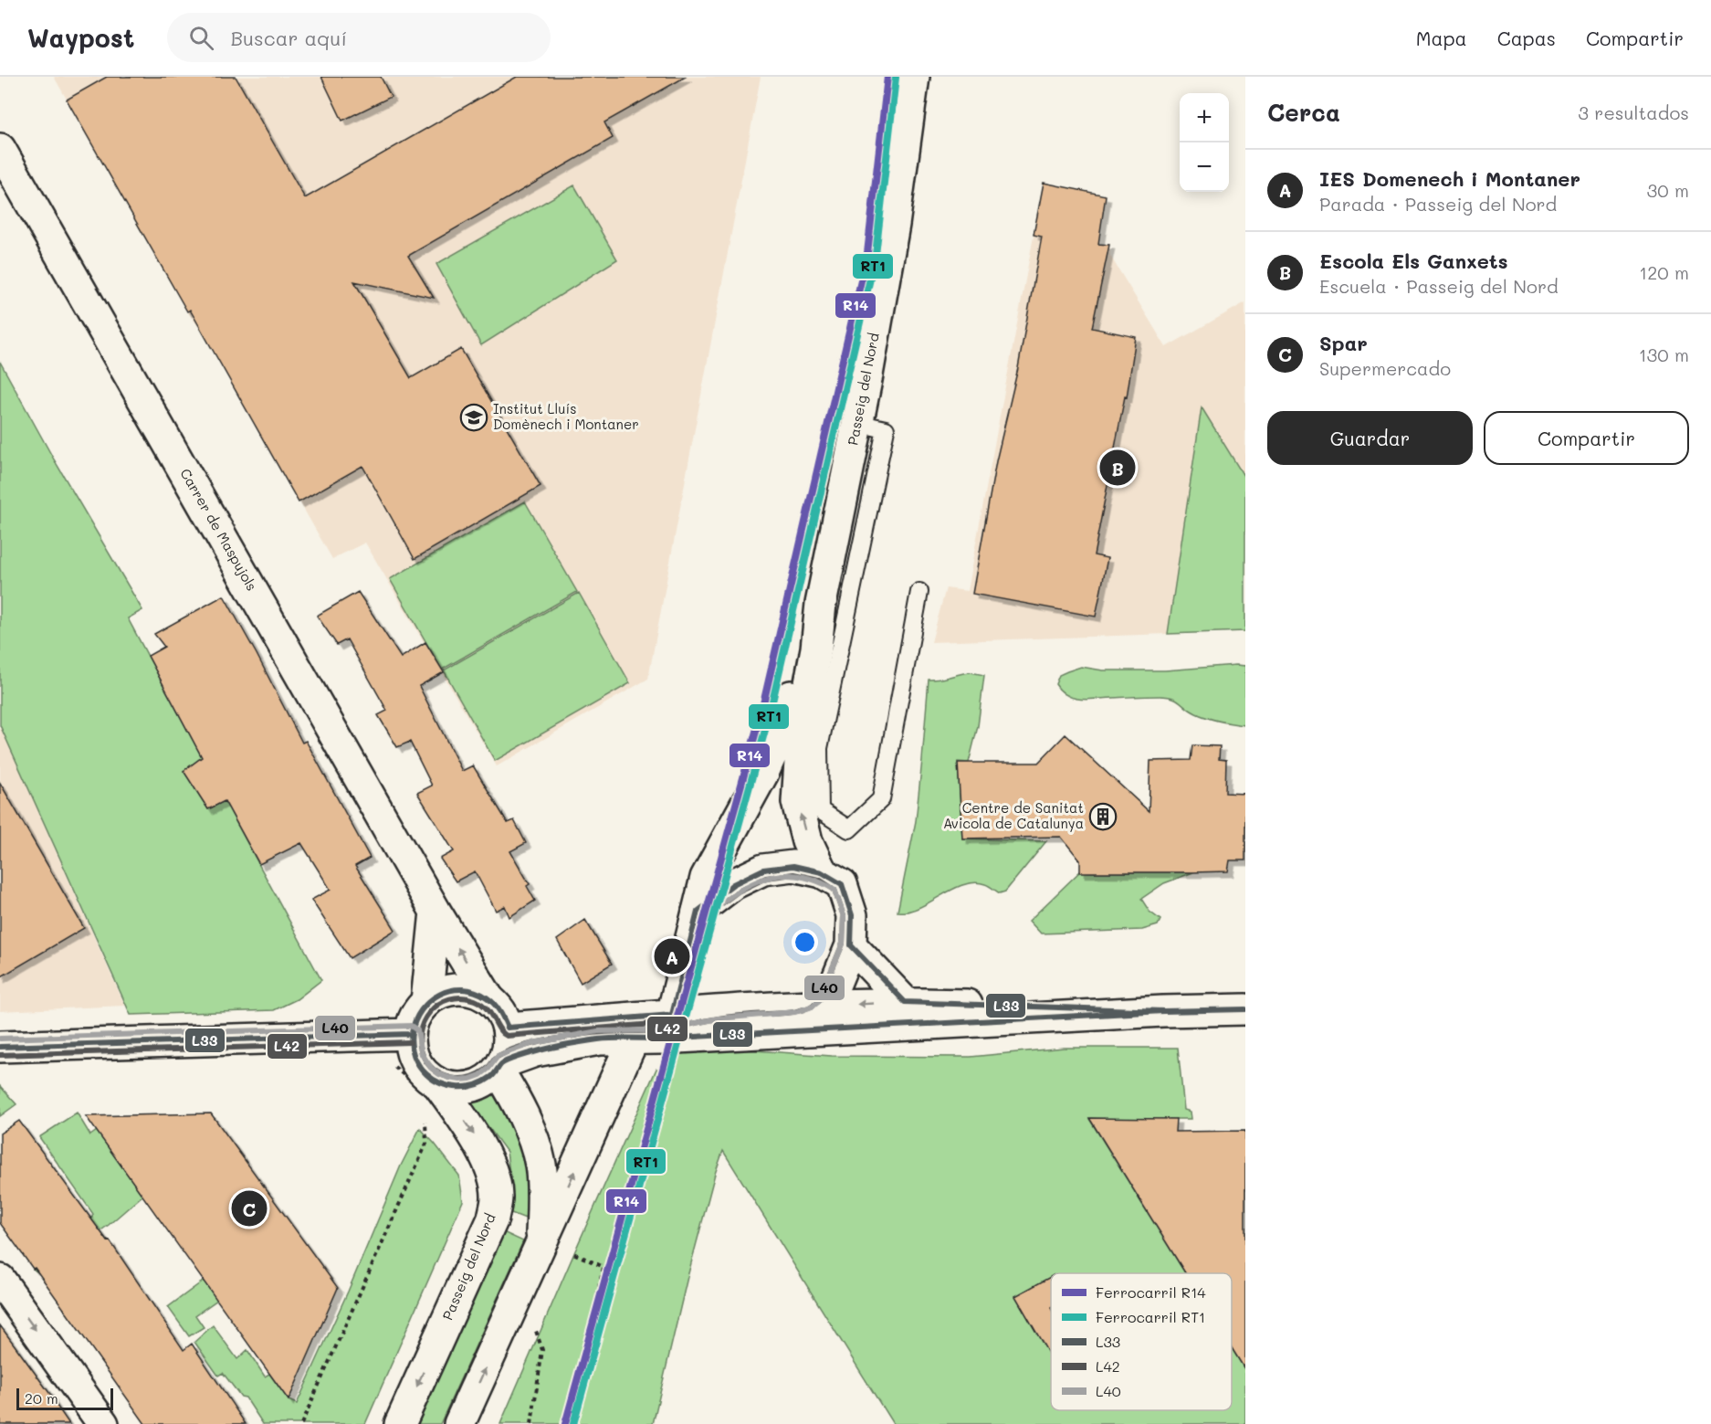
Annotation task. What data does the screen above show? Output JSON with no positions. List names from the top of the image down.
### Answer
{
  "streets": {
    "street": ["Passeig del Nord", "Carrer de Maspujols"]
  },
  "crossings": [
    ["Passeig del Nord", "Carrer de Maspujols"]
  ],
  "places": {
    "school or university": ["Institut Lluís Domènech i Montaner"],
    "building": ["Centre de Sanitat Avicola de Catalunya"]
  },
  "lines": [
    "rail line R14",
    "rail line RT1",
    "transit line L33",
    "transit line L42",
    "transit line L40"
  ],
  "legend": [
    "Ferrocarril R14",
    "Ferrocarril RT1",
    "L33",
    "L42",
    "L40"
  ],
  "scale_bar": "20 m",
  "page": {
    "header": "Waypost",
    "search": "Buscar aquí",
    "nav": ["Mapa", "Capas", "Compartir"],
    "heading": ["Cerca", "3 resultados"],
    "map_buttons": ["+", "−"],
    "list": [
      {
        "mark": "A",
        "name": "IES Domenech i Montaner",
        "note": "Parada · Passeig del Nord",
        "value": "30 m"
      },
      {
        "mark": "B",
        "name": "Escola Els Ganxets",
        "note": "Escuela · Passeig del Nord",
        "value": "120 m"
      },
      {
        "mark": "C",
        "name": "Spar",
        "note": "Supermercado",
        "value": "130 m"
      }
    ],
    "buttons": ["Guardar", "Compartir"],
    "pins": ["B", "A", "C"],
    "scale": "20 m"
  }
}
